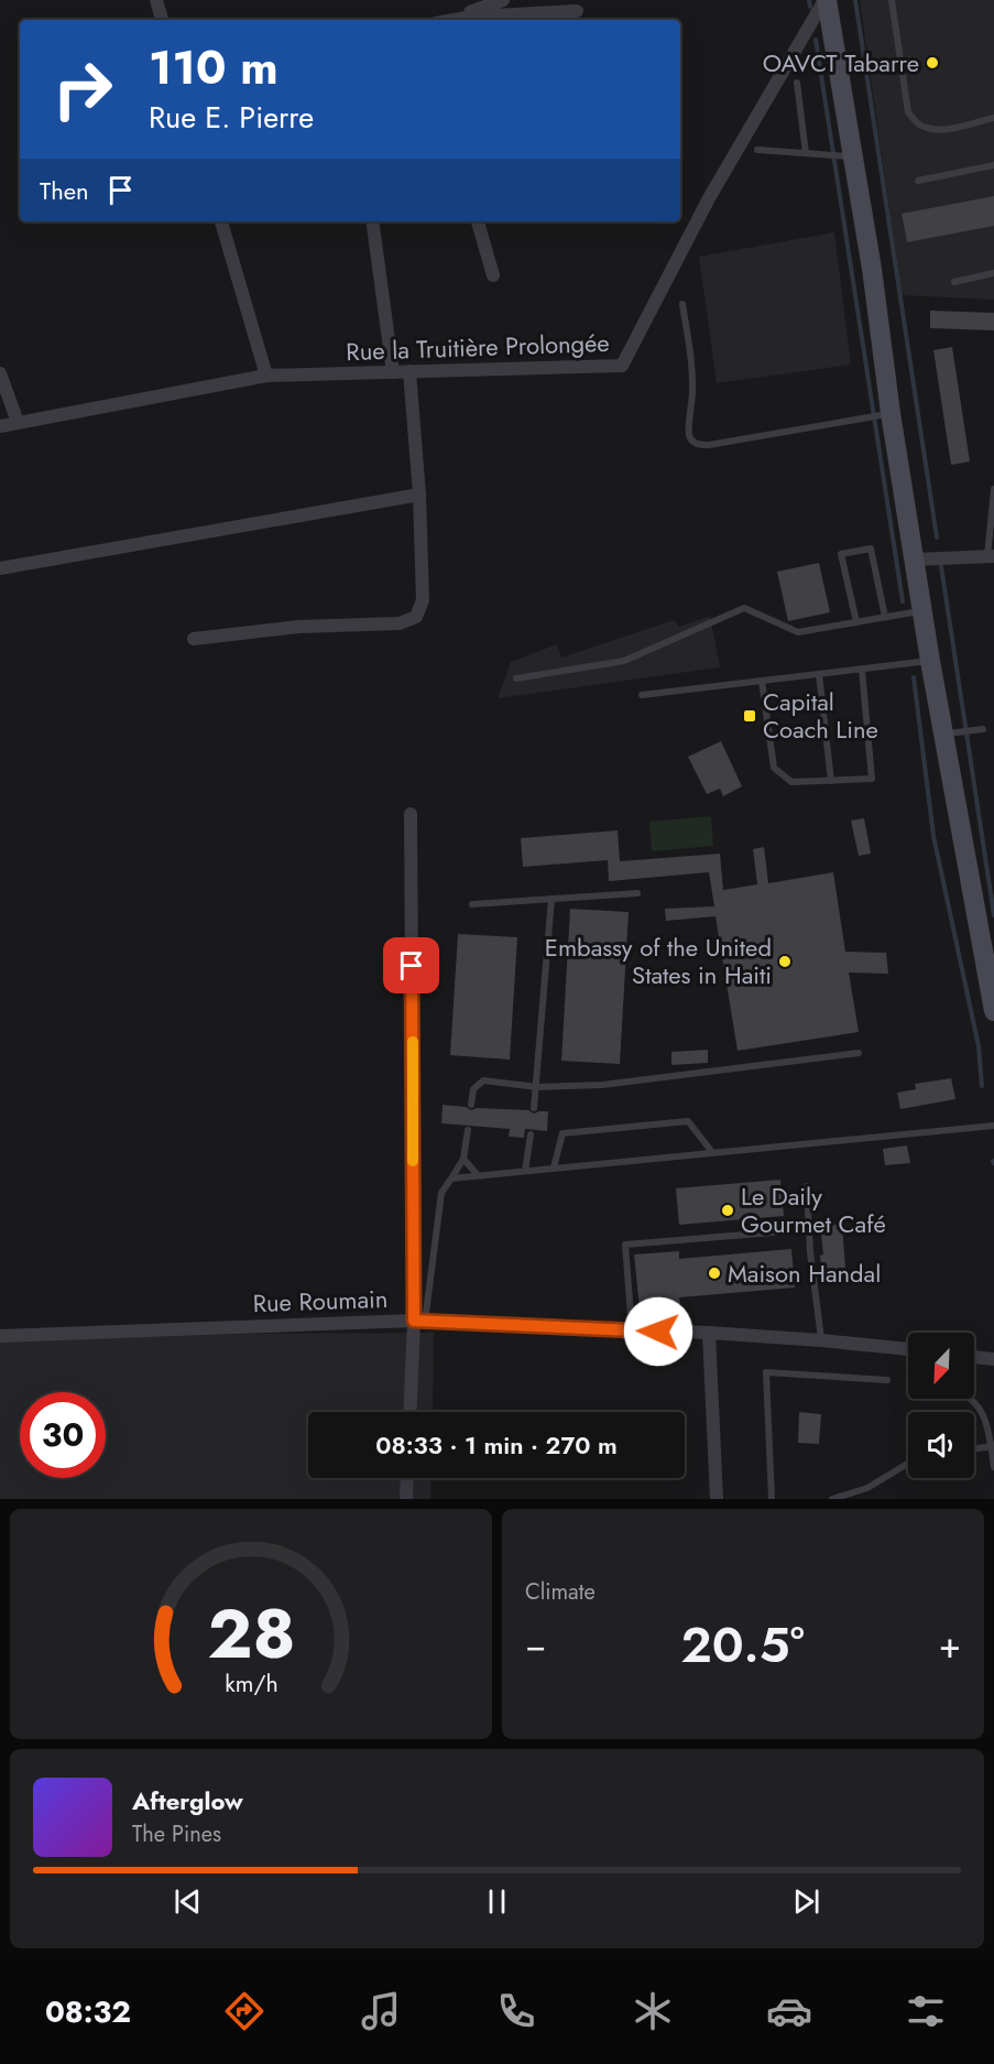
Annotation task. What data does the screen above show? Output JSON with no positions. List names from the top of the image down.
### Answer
{
  "streets": {
    "street": ["Rue la Truitière Prolongée", "Rue Roumain"]
  },
  "places": {
    "other": [
      "OAVCT Tabarre",
      "Embassy of the United States in Haiti",
      "Le Daily Gourmet Café",
      "Maison Handal"
    ],
    "transit": ["Capital Coach Line"]
  },
  "north": "bottom left",
  "page": {
    "turn": ["110 m", "Rue E. Pierre"],
    "then": "Then",
    "limit": "30",
    "trip": "08:33 · 1 min · 270 m",
    "tile": "Climate",
    "heat": ["−", "20.5°", "+"],
    "song": ["Afterglow", "The Pines"],
    "tabs": "08:32",
    "gauge": ["28", "km/h"]
  }
}
